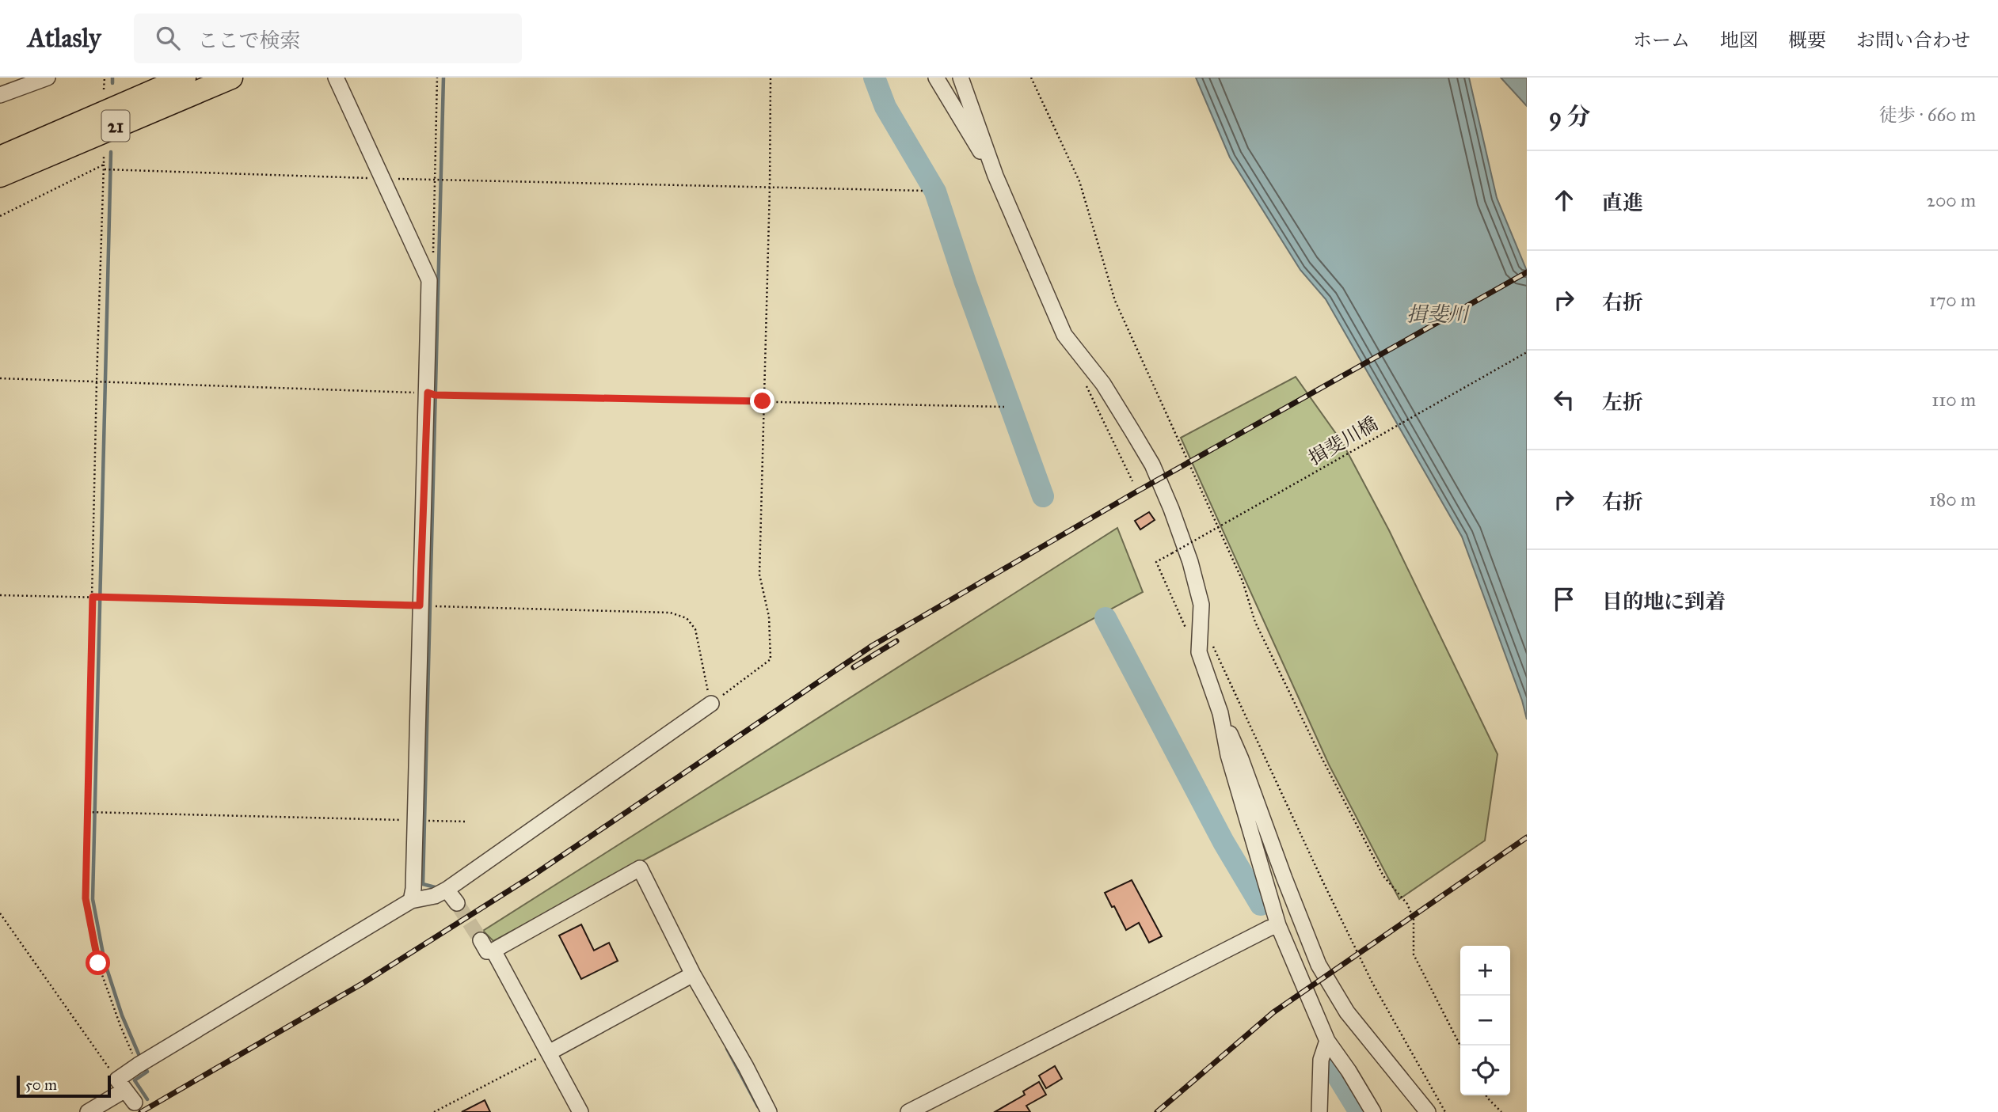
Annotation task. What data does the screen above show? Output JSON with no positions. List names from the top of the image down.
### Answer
{
  "streets": {
    "highway": ["21"],
    "path": ["揖斐川橋"]
  },
  "water": ["揖斐川"],
  "scale_bar": "50 m",
  "page": {
    "header": "Atlasly",
    "search": "ここで検索",
    "nav": [
      "ホーム",
      "地図",
      "概要",
      "お問い合わせ"
    ],
    "heading": ["9 分", "徒歩 · 660 m"],
    "list": [
      ["直進", "200 m"],
      ["右折", "170 m"],
      ["左折", "110 m"],
      ["右折", "180 m"],
      "目的地に到着"
    ],
    "map_buttons": ["+", "−"],
    "scale": "50 m"
  }
}
